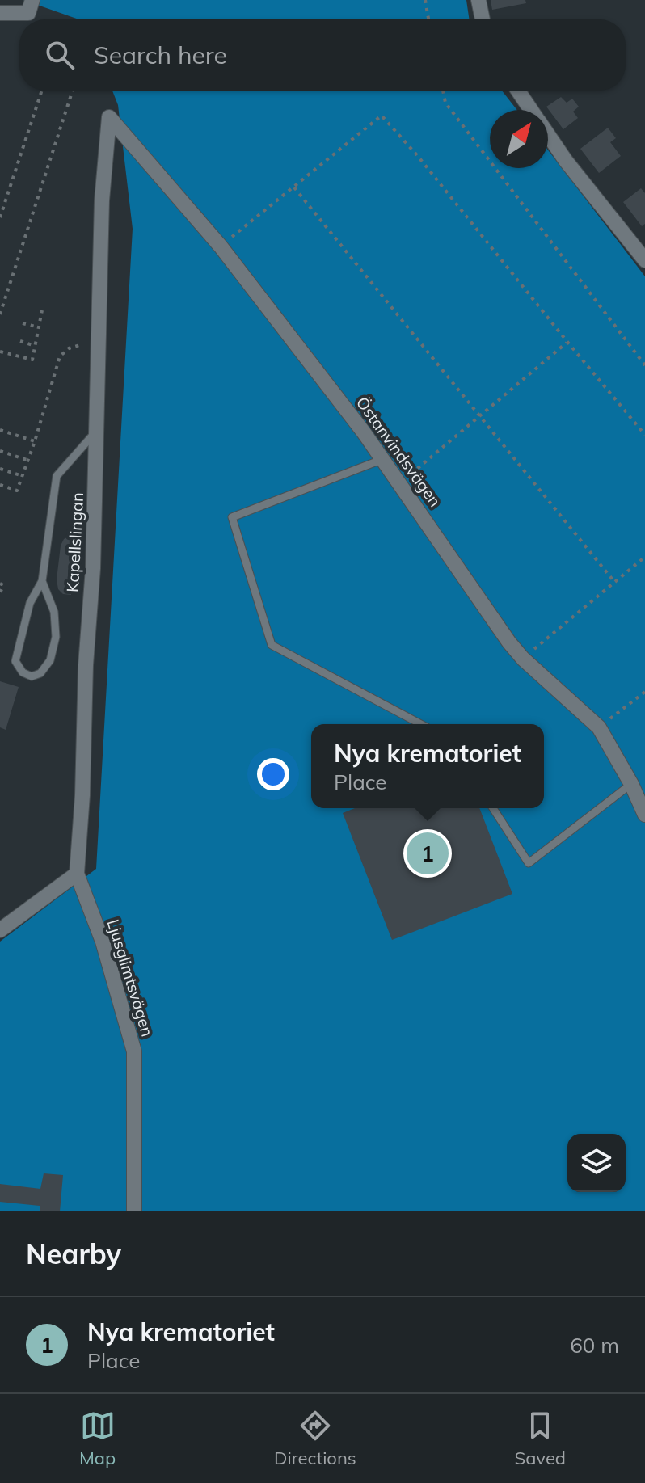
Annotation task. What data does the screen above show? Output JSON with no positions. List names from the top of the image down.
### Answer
{
  "streets": {
    "street": ["Östanvindsvägen", "Kapellslingan", "Ljusglimtsvägen"]
  },
  "crossings": [
    ["Östanvindsvägen", "Kapellslingan"],
    ["Kapellslingan", "Ljusglimtsvägen"]
  ],
  "north": "top right",
  "page": {
    "search": "Search here",
    "popup": ["Nya krematoriet", "Place"],
    "pins": "1",
    "heading": "Nearby",
    "list": [
      {
        "mark": "1",
        "name": "Nya krematoriet",
        "note": "Place",
        "value": "60 m"
      }
    ],
    "nav": ["Map", "Directions", "Saved"]
  }
}
